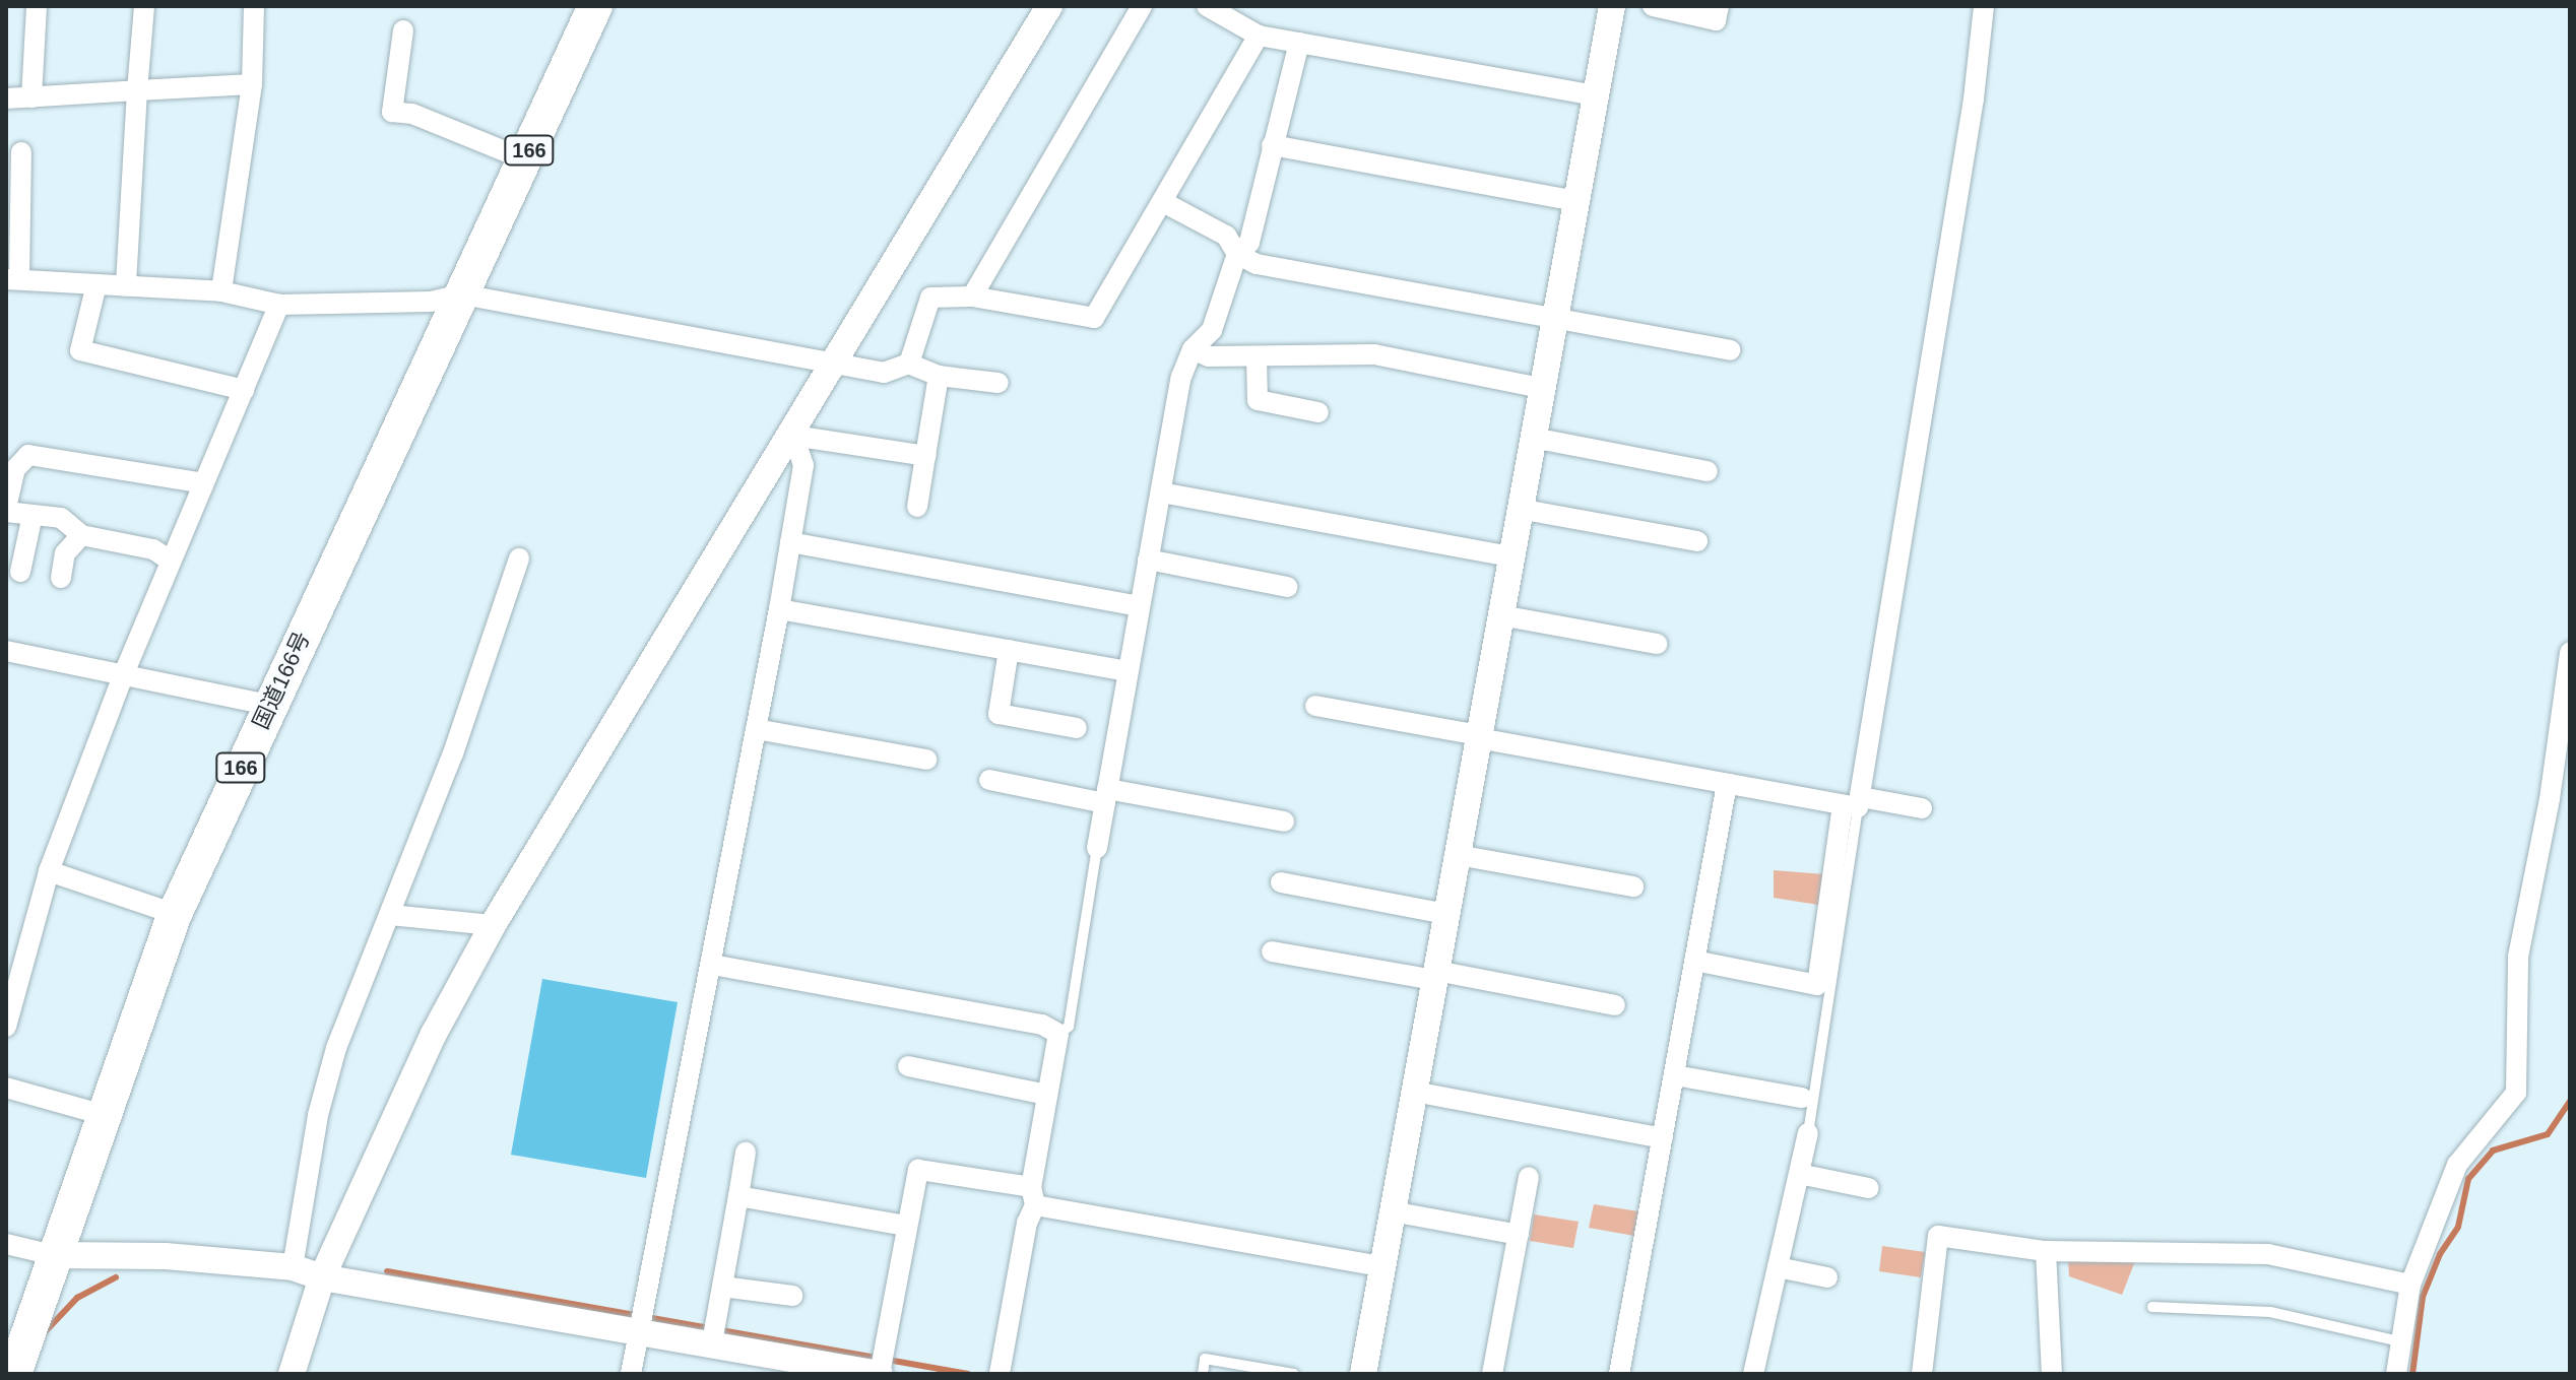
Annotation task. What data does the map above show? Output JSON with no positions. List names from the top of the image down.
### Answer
{
  "streets": {
    "highway": ["166", "国道166号"]
  }
}
